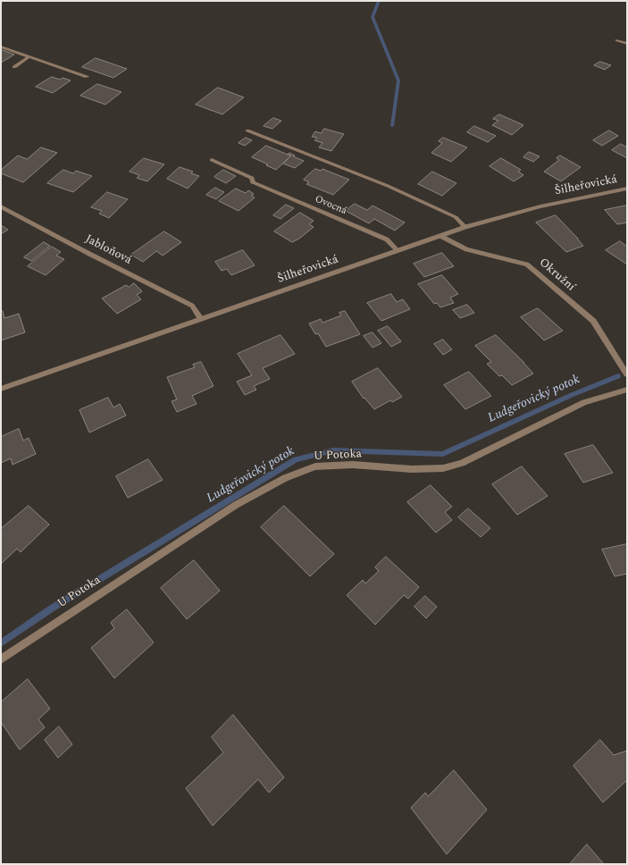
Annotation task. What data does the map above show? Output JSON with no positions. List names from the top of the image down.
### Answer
{
  "streets": {
    "street": [
      "Šilheřovická",
      "Ovocná",
      "Jabloňová",
      "Okružní",
      "U Potoka"
    ]
  },
  "crossings": [
    ["Šilheřovická", "Ovocná"],
    ["Šilheřovická", "Jabloňová"],
    ["Šilheřovická", "Okružní"]
  ],
  "water": ["Ludgeřovický potok"]
}
